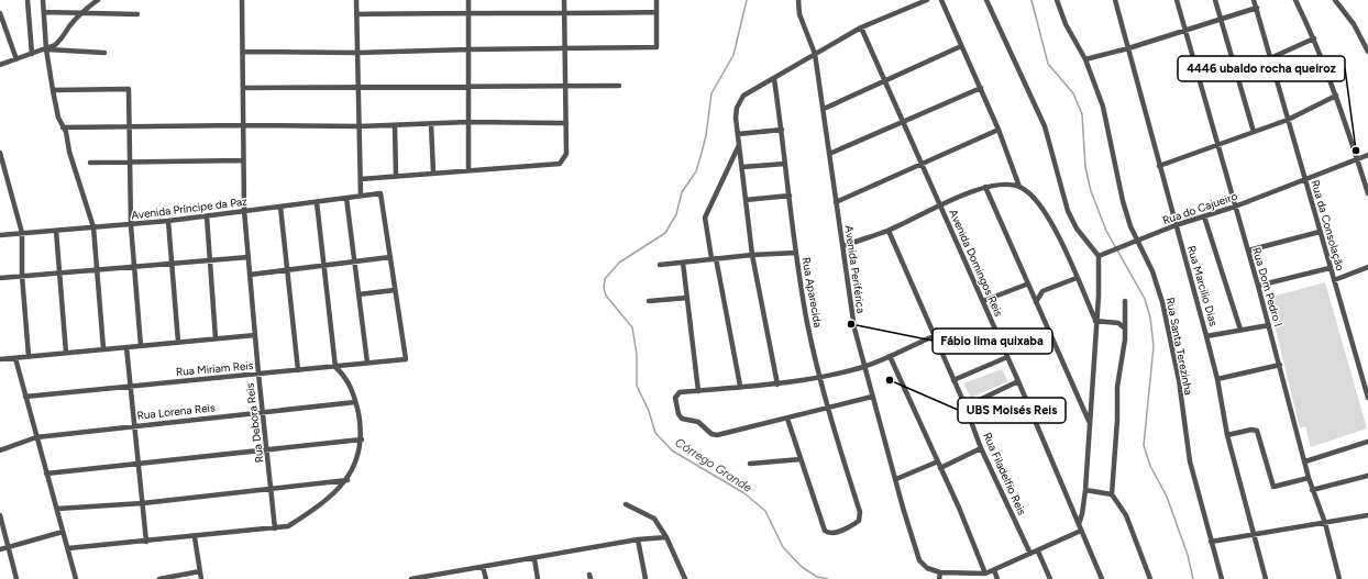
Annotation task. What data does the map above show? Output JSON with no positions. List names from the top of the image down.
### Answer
{
  "streets": {
    "street": [
      "Avenida Príncipe da Paz",
      "Rua do Cajueiro",
      "Rua da Consolação",
      "Avenida Domingos Reis",
      "Avenida Periférica",
      "Rua Marcilio Dias",
      "Rua Dom Pedro I",
      "Rua Aparecida",
      "Rua Santa Terezinha",
      "Rua Miriam Reis",
      "Rua Lorena Reis",
      "Rua Debora Reis",
      "Rua Filadelfio Reis"
    ]
  },
  "crossings": [
    ["Avenida Príncipe da Paz", "Rua Debora Reis"],
    ["Rua do Cajueiro", "Rua da Consolação"],
    ["Rua do Cajueiro", "Rua Marcilio Dias"],
    ["Rua do Cajueiro", "Rua Dom Pedro I"],
    ["Rua do Cajueiro", "Rua Santa Terezinha"],
    ["Rua Miriam Reis", "Rua Debora Reis"],
    ["Rua Lorena Reis", "Rua Debora Reis"]
  ],
  "water": ["Córrego Grande"],
  "places": ["4446 ubaldo rocha queiroz", "Fábio lima quixaba", "UBS Moisés Reis"]
}
